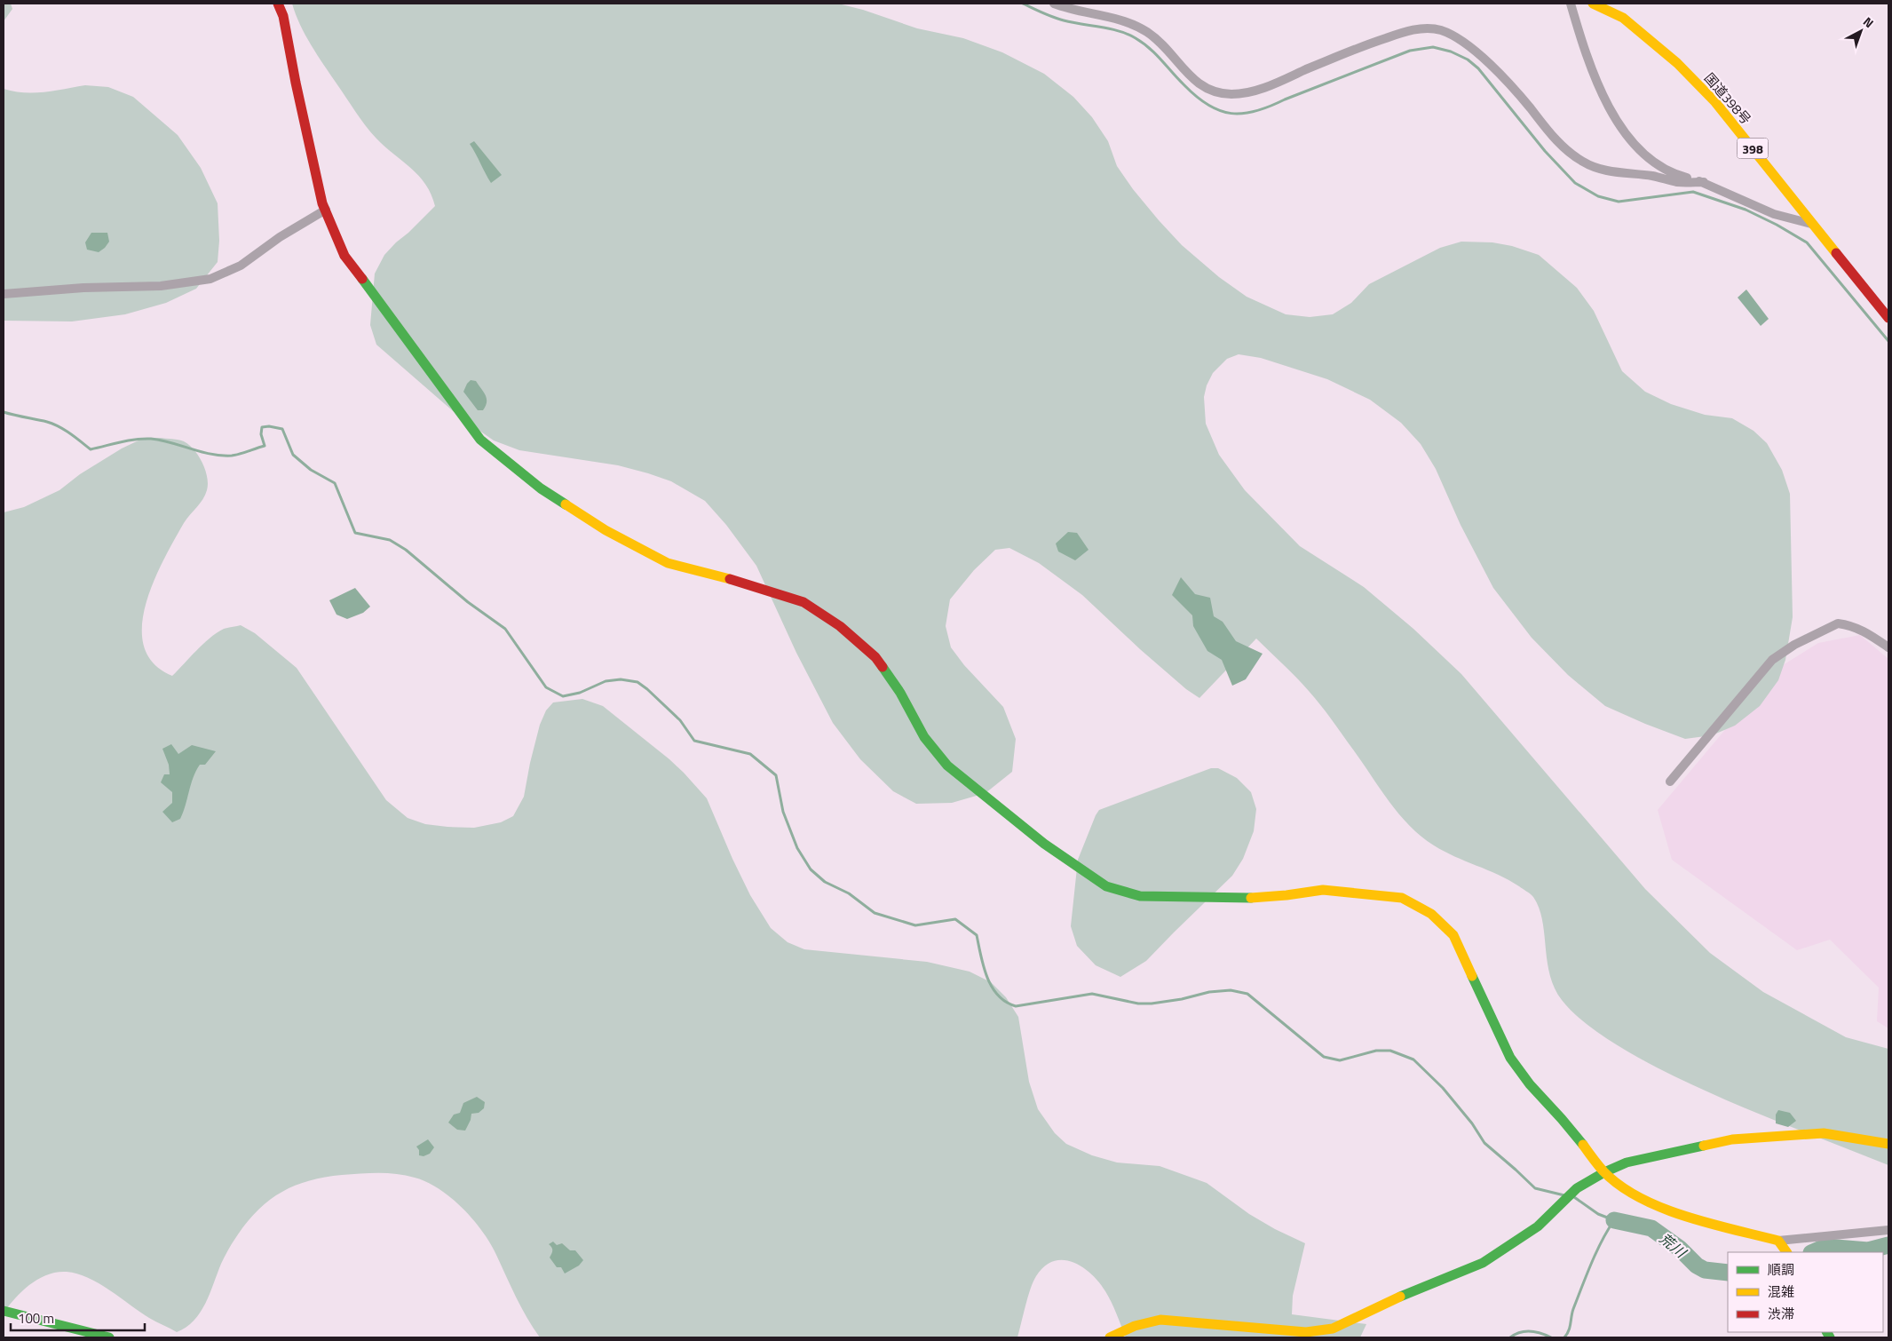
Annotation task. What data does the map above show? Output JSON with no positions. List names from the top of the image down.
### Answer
{
  "streets": {
    "main road": ["国道398号", "398"]
  },
  "water": ["荒川"],
  "legend": ["順調", "混雑", "渋滞"],
  "scale_bar": "100 m",
  "north": "top right"
}
